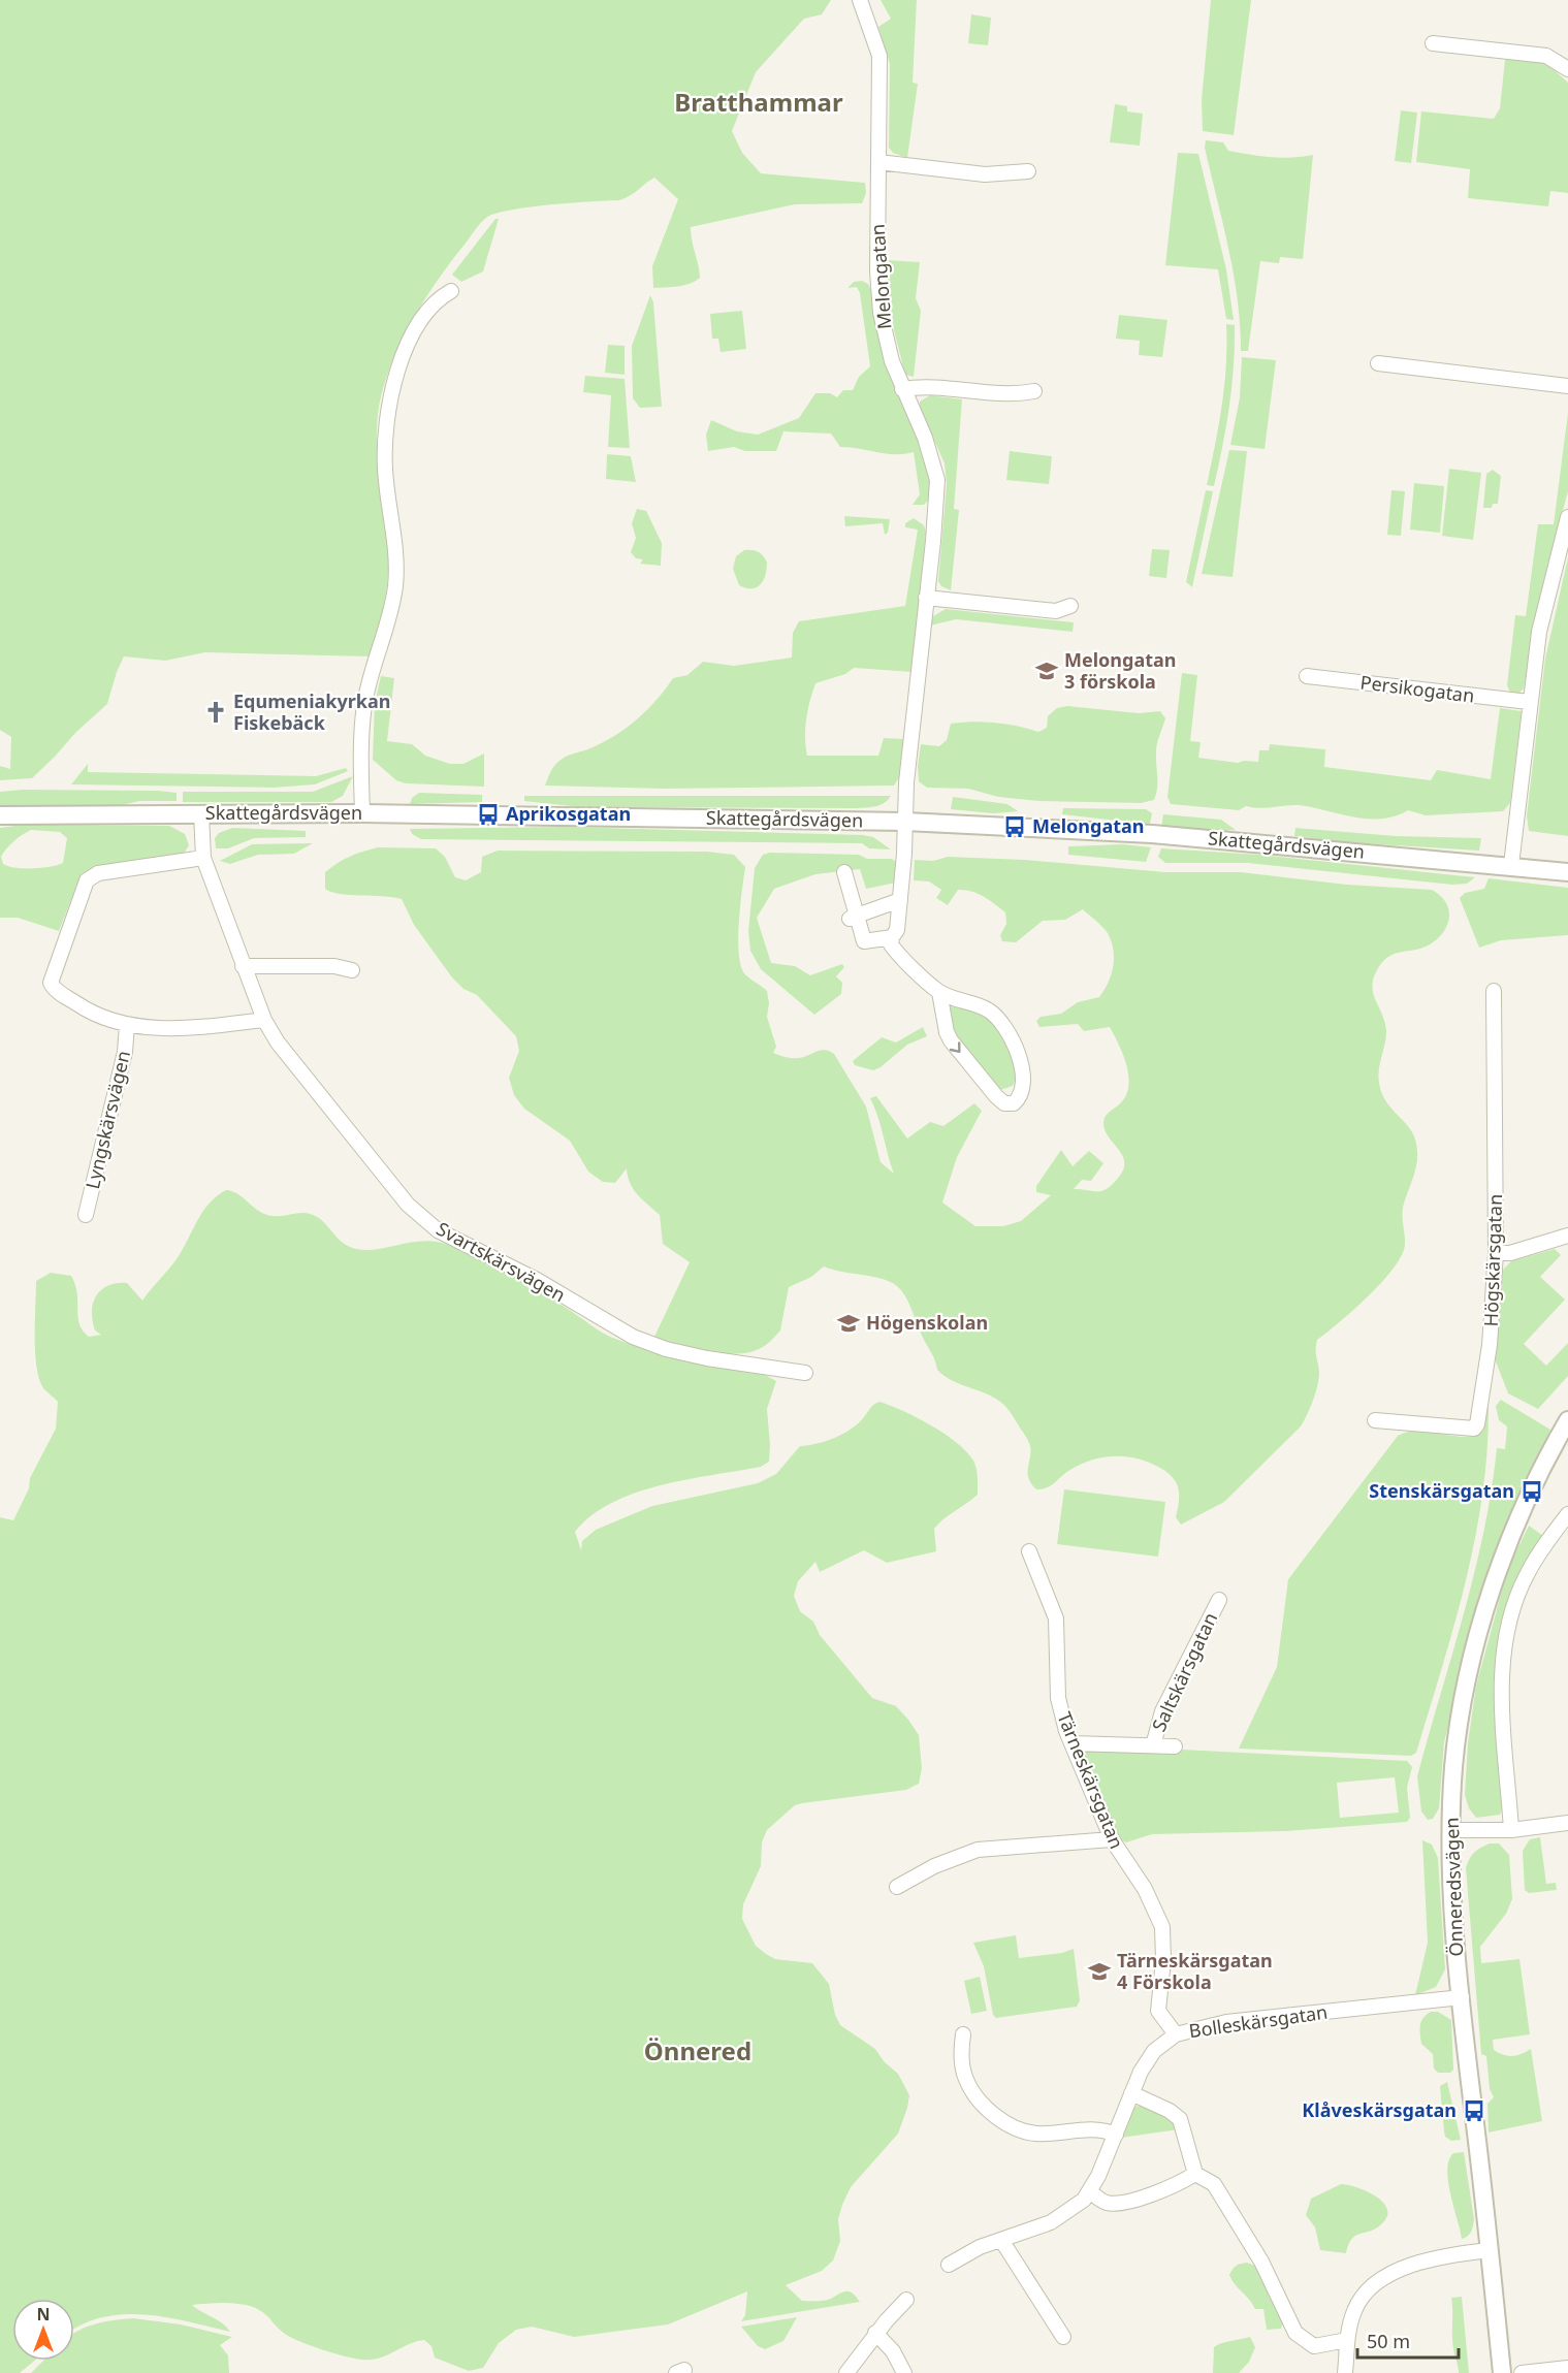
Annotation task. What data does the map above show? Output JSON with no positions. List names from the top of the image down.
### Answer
{
  "streets": {
    "street": [
      "Melongatan",
      "Persikogatan",
      "Skattegårdsvägen",
      "Lyngskärsvägen",
      "Högskärsgatan",
      "Svartskärsvägen",
      "Saltskärsgatan",
      "Tärneskärsgatan",
      "Önneredsvägen",
      "Bolleskärsgatan"
    ]
  },
  "crossings": [
    ["Melongatan", "Skattegårdsvägen"],
    ["Skattegårdsvägen", "Svartskärsvägen"],
    ["Tärneskärsgatan", "Bolleskärsgatan"],
    ["Önneredsvägen", "Bolleskärsgatan"]
  ],
  "districts": ["Bratthammar", "Önnered"],
  "places": {
    "school or university": ["Melongatan 3 förskola", "Högenskolan", "Tärneskärsgatan 4 Förskola"],
    "church": ["Equmeniakyrkan Fiskebäck"],
    "bus stop": [
      "Aprikosgatan",
      "Melongatan",
      "Stenskärsgatan",
      "Klåveskärsgatan"
    ]
  },
  "scale_bar": "50 m",
  "north": "top"
}
